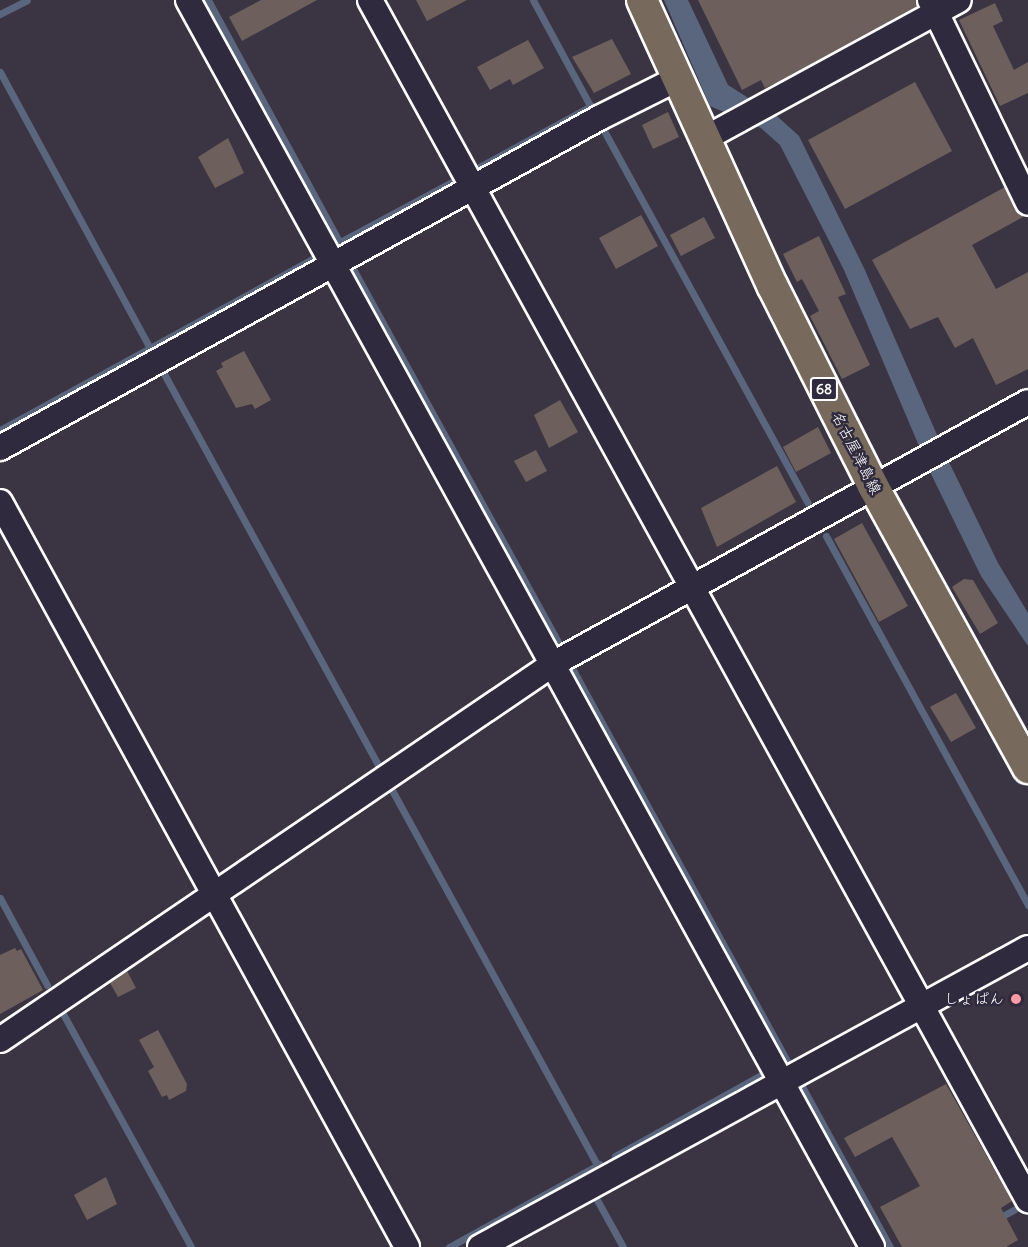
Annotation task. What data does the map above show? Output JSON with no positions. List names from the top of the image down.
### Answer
{
  "streets": {
    "main road": ["68", "名古屋津島線"]
  },
  "places": ["しょぱん"]
}
